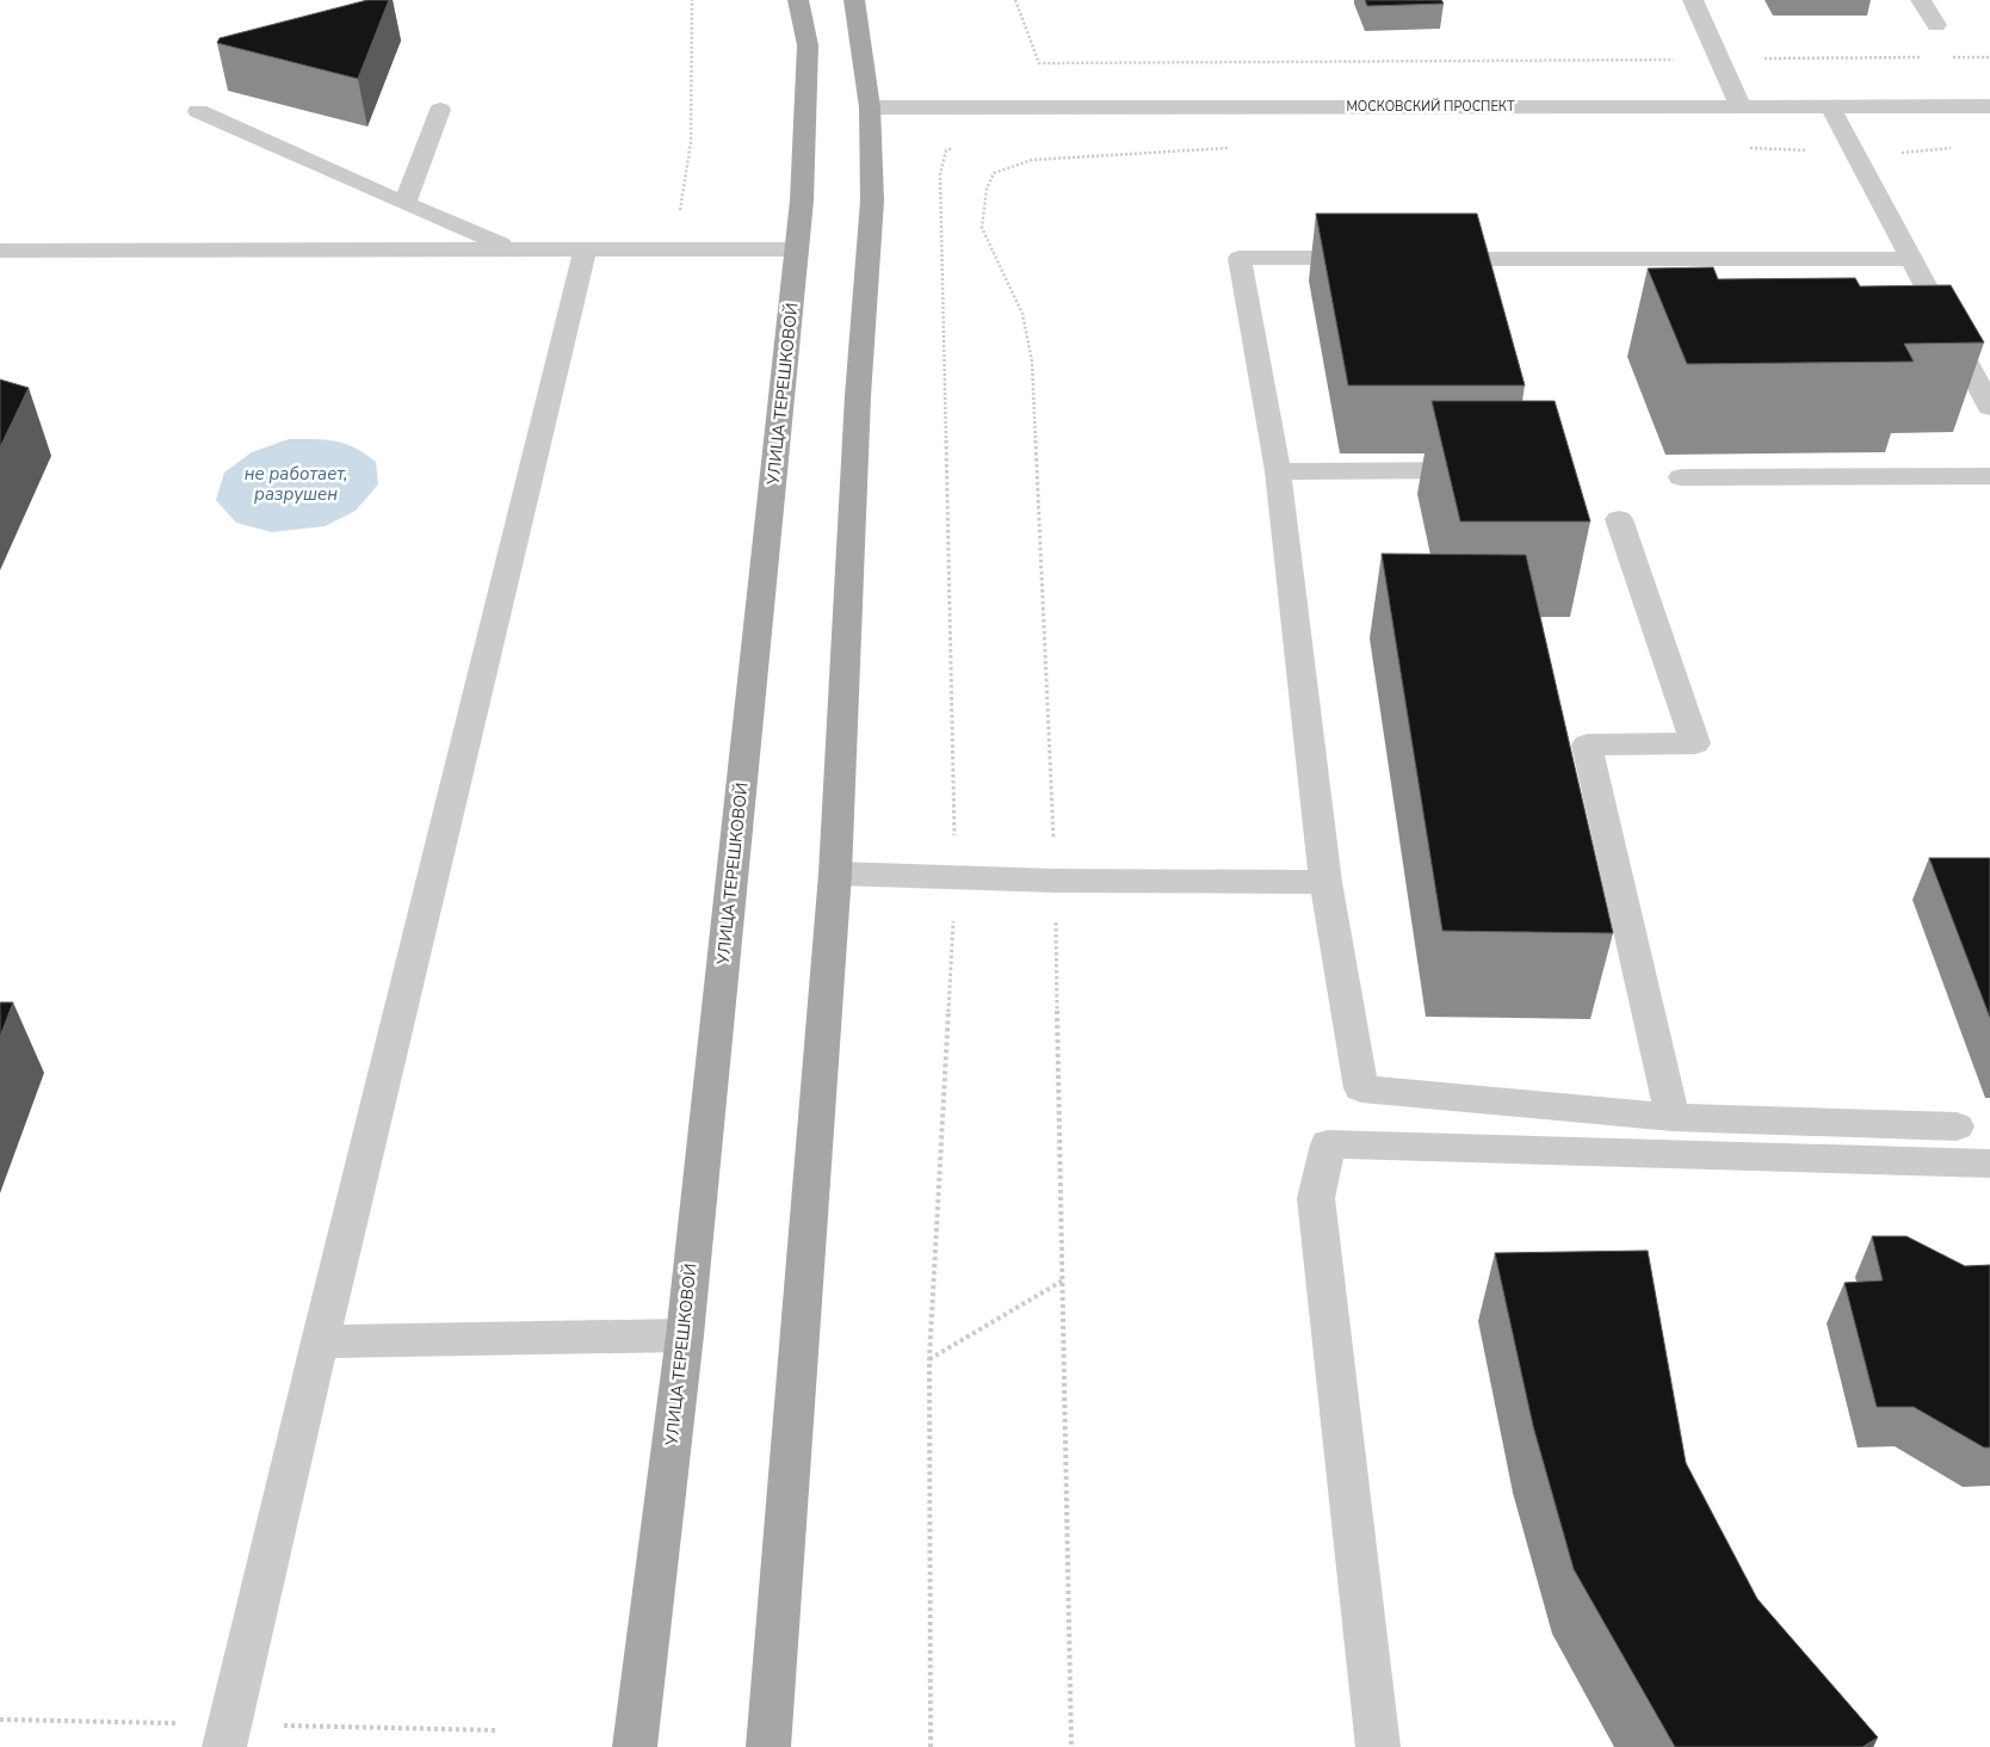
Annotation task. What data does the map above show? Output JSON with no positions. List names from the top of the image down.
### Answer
{
  "streets": {
    "main road": ["УЛИЦА ТЕРЕШКОВОЙ"],
    "street": ["МОСКОВСКИЙ ПРОСПЕКТ"]
  },
  "water": ["не работает, разрушен"]
}
